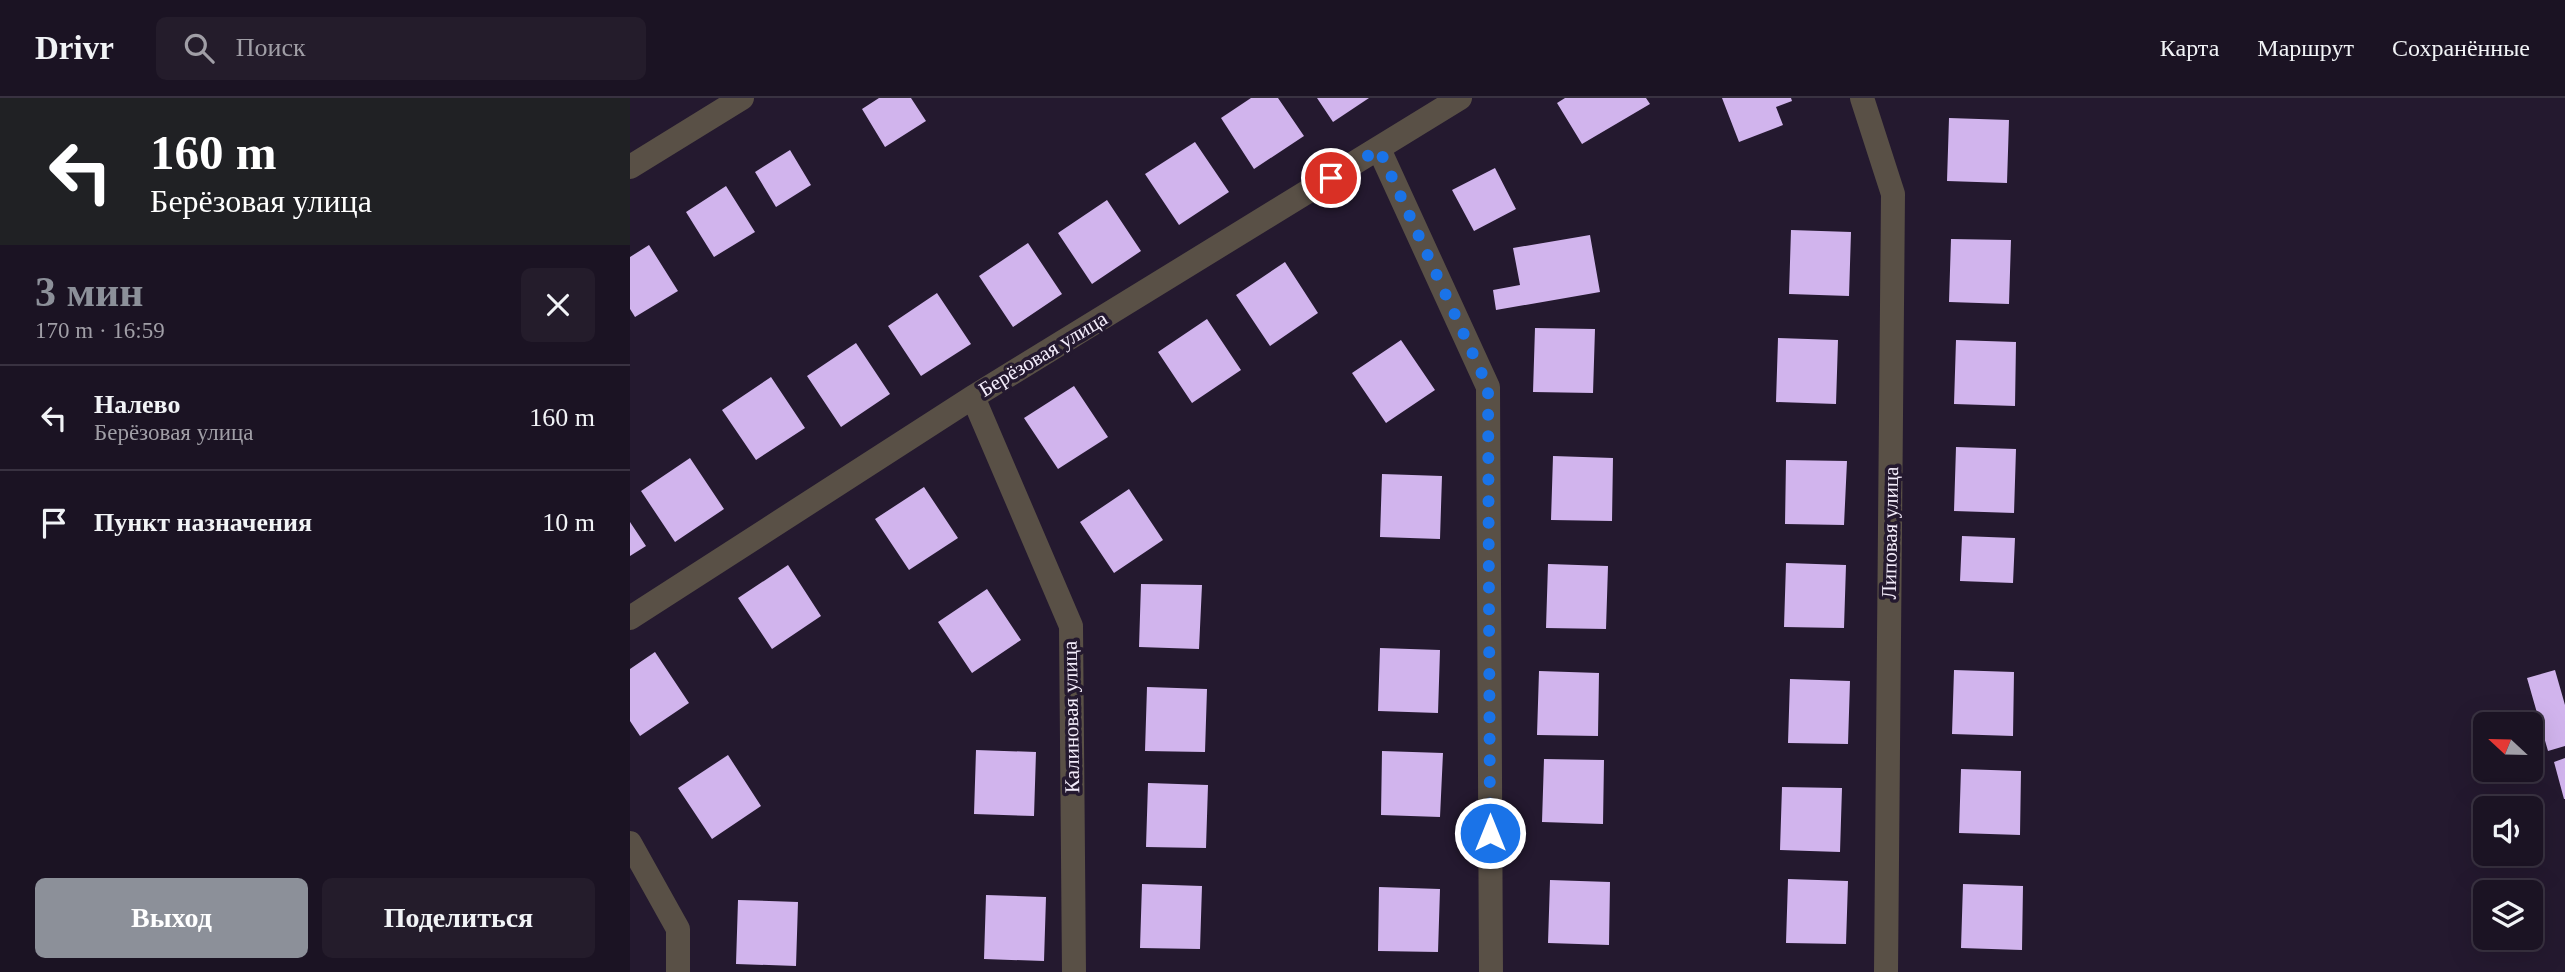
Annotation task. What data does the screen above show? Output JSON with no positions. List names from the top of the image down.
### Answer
{
  "streets": {
    "street": ["Берёзовая улица", "Липовая улица", "Калиновая улица"]
  },
  "crossings": [
    ["Берёзовая улица", "Калиновая улица"]
  ],
  "north": "left",
  "page": {
    "header": "Drivr",
    "search": "Поиск",
    "nav": ["Карта", "Маршрут", "Сохранённые"],
    "turn": ["160 m", "Берёзовая улица"],
    "heading": ["3 мин", "170 m · 16:59"],
    "list": [
      {
        "name": "Налево",
        "note": "Берёзовая улица",
        "value": "160 m"
      },
      {
        "name": "Пункт назначения",
        "value": "10 m"
      }
    ],
    "buttons": ["Выход", "Поделиться"]
  }
}
